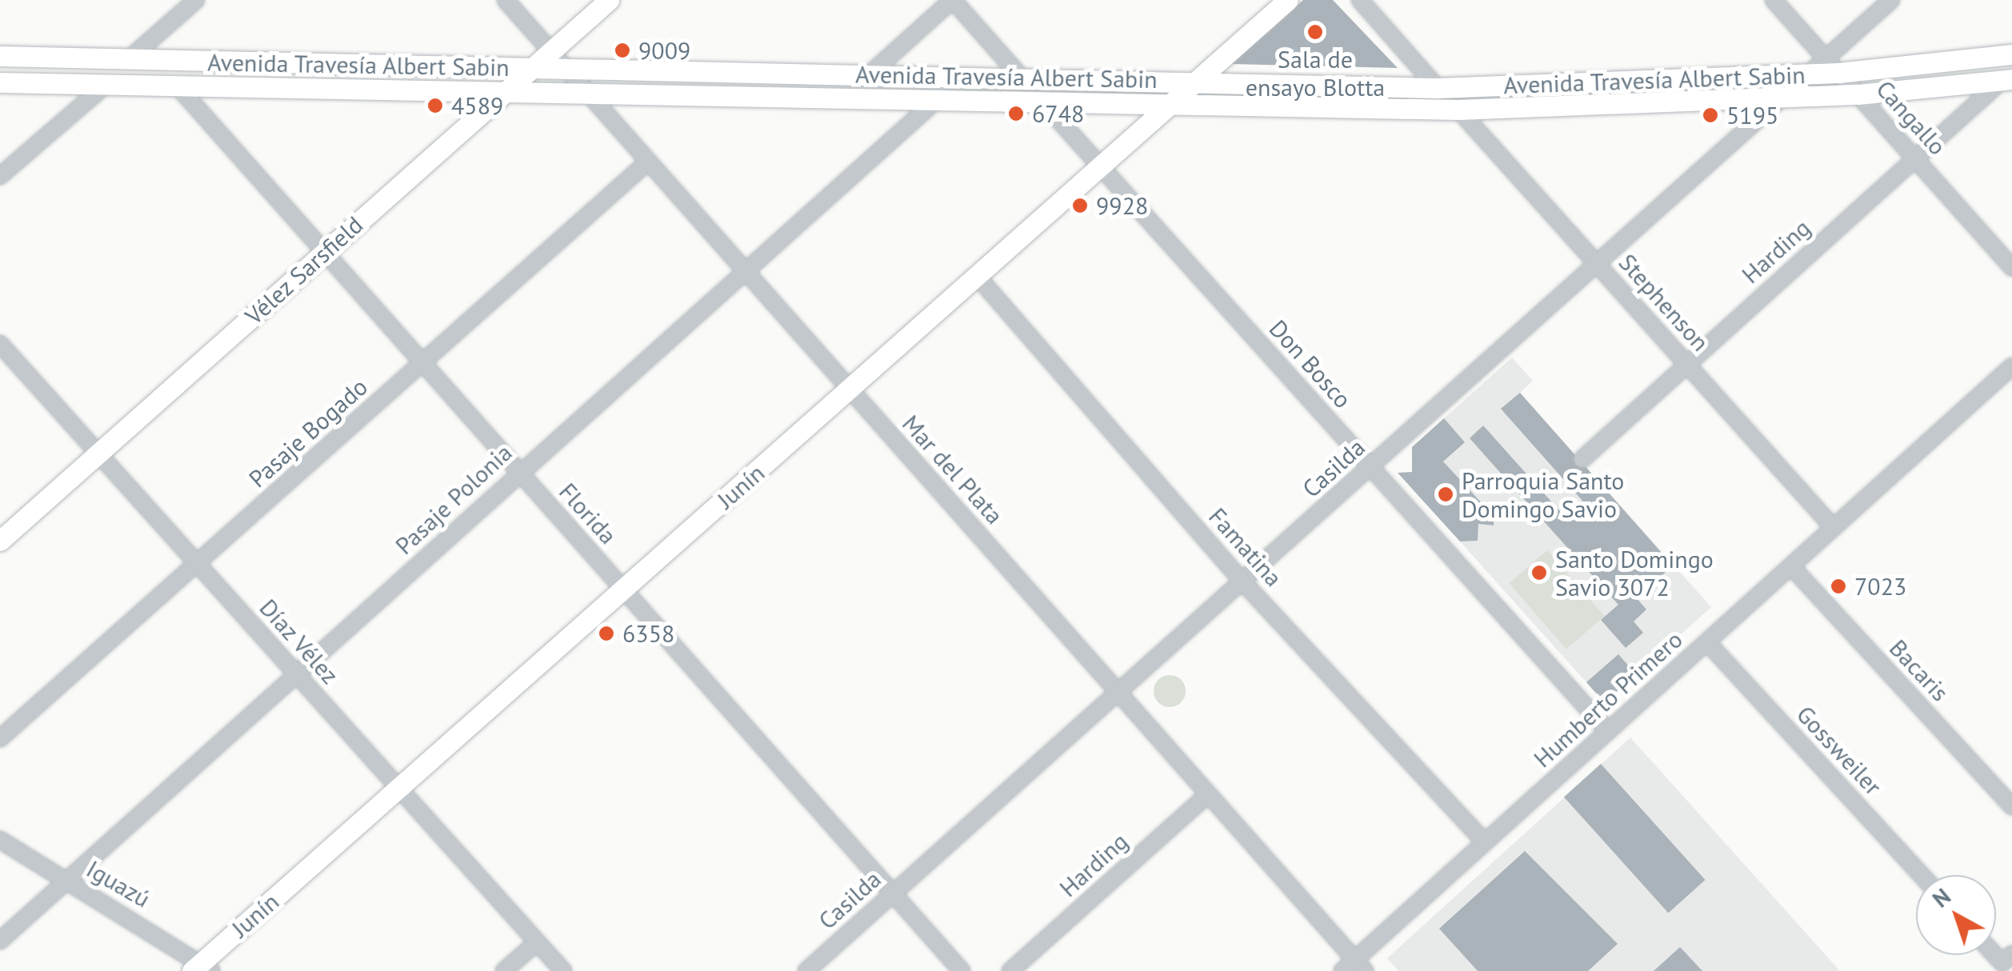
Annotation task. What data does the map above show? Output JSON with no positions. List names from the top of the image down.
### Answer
{
  "streets": {
    "main road": ["Avenida Travesía Albert Sabin", "Vélez Sarsfield", "Junín"],
    "street": [
      "Cangallo",
      "Harding",
      "Stephenson",
      "Don Bosco",
      "Pasaje Bogado",
      "Casilda",
      "Mar del Plata",
      "Pasaje Polonia",
      "Florida",
      "Famatina",
      "Díaz Vélez",
      "Bacaris",
      "Humberto Primero",
      "Gossweiler",
      "Iguazú"
    ]
  },
  "crossings": [
    ["Avenida Travesía Albert Sabin", "Cangallo"],
    ["Avenida Travesía Albert Sabin", "Harding"],
    ["Avenida Travesía Albert Sabin", "Vélez Sarsfield"],
    ["Avenida Travesía Albert Sabin", "Stephenson"],
    ["Avenida Travesía Albert Sabin", "Don Bosco"],
    ["Avenida Travesía Albert Sabin", "Casilda"],
    ["Avenida Travesía Albert Sabin", "Mar del Plata"],
    ["Avenida Travesía Albert Sabin", "Junín"],
    ["Avenida Travesía Albert Sabin", "Pasaje Polonia"],
    ["Avenida Travesía Albert Sabin", "Florida"],
    ["Cangallo", "Harding"],
    ["Harding", "Stephenson"],
    ["Harding", "Mar del Plata"],
    ["Vélez Sarsfield", "Mar del Plata"],
    ["Vélez Sarsfield", "Florida"],
    ["Vélez Sarsfield", "Díaz Vélez"],
    ["Stephenson", "Casilda"],
    ["Stephenson", "Humberto Primero"],
    ["Don Bosco", "Casilda"],
    ["Don Bosco", "Junín"],
    ["Don Bosco", "Humberto Primero"],
    ["Pasaje Bogado", "Mar del Plata"],
    ["Pasaje Bogado", "Florida"],
    ["Pasaje Bogado", "Díaz Vélez"],
    ["Casilda", "Mar del Plata"],
    ["Casilda", "Florida"],
    ["Casilda", "Famatina"],
    ["Mar del Plata", "Junín"],
    ["Mar del Plata", "Pasaje Polonia"],
    ["Mar del Plata", "Humberto Primero"],
    ["Junín", "Florida"],
    ["Junín", "Famatina"],
    ["Junín", "Díaz Vélez"],
    ["Junín", "Iguazú"],
    ["Pasaje Polonia", "Florida"],
    ["Pasaje Polonia", "Díaz Vélez"],
    ["Pasaje Polonia", "Iguazú"],
    ["Famatina", "Humberto Primero"],
    ["Bacaris", "Humberto Primero"],
    ["Humberto Primero", "Gossweiler"]
  ],
  "places": [
    "Sala de ensayo Blotta",
    "9009",
    "4589",
    "6748",
    "5195",
    "9928",
    "Parroquia Santo Domingo Savio",
    "Santo Domingo Savio 3072",
    "7023",
    "6358"
  ],
  "north": "top left"
}
